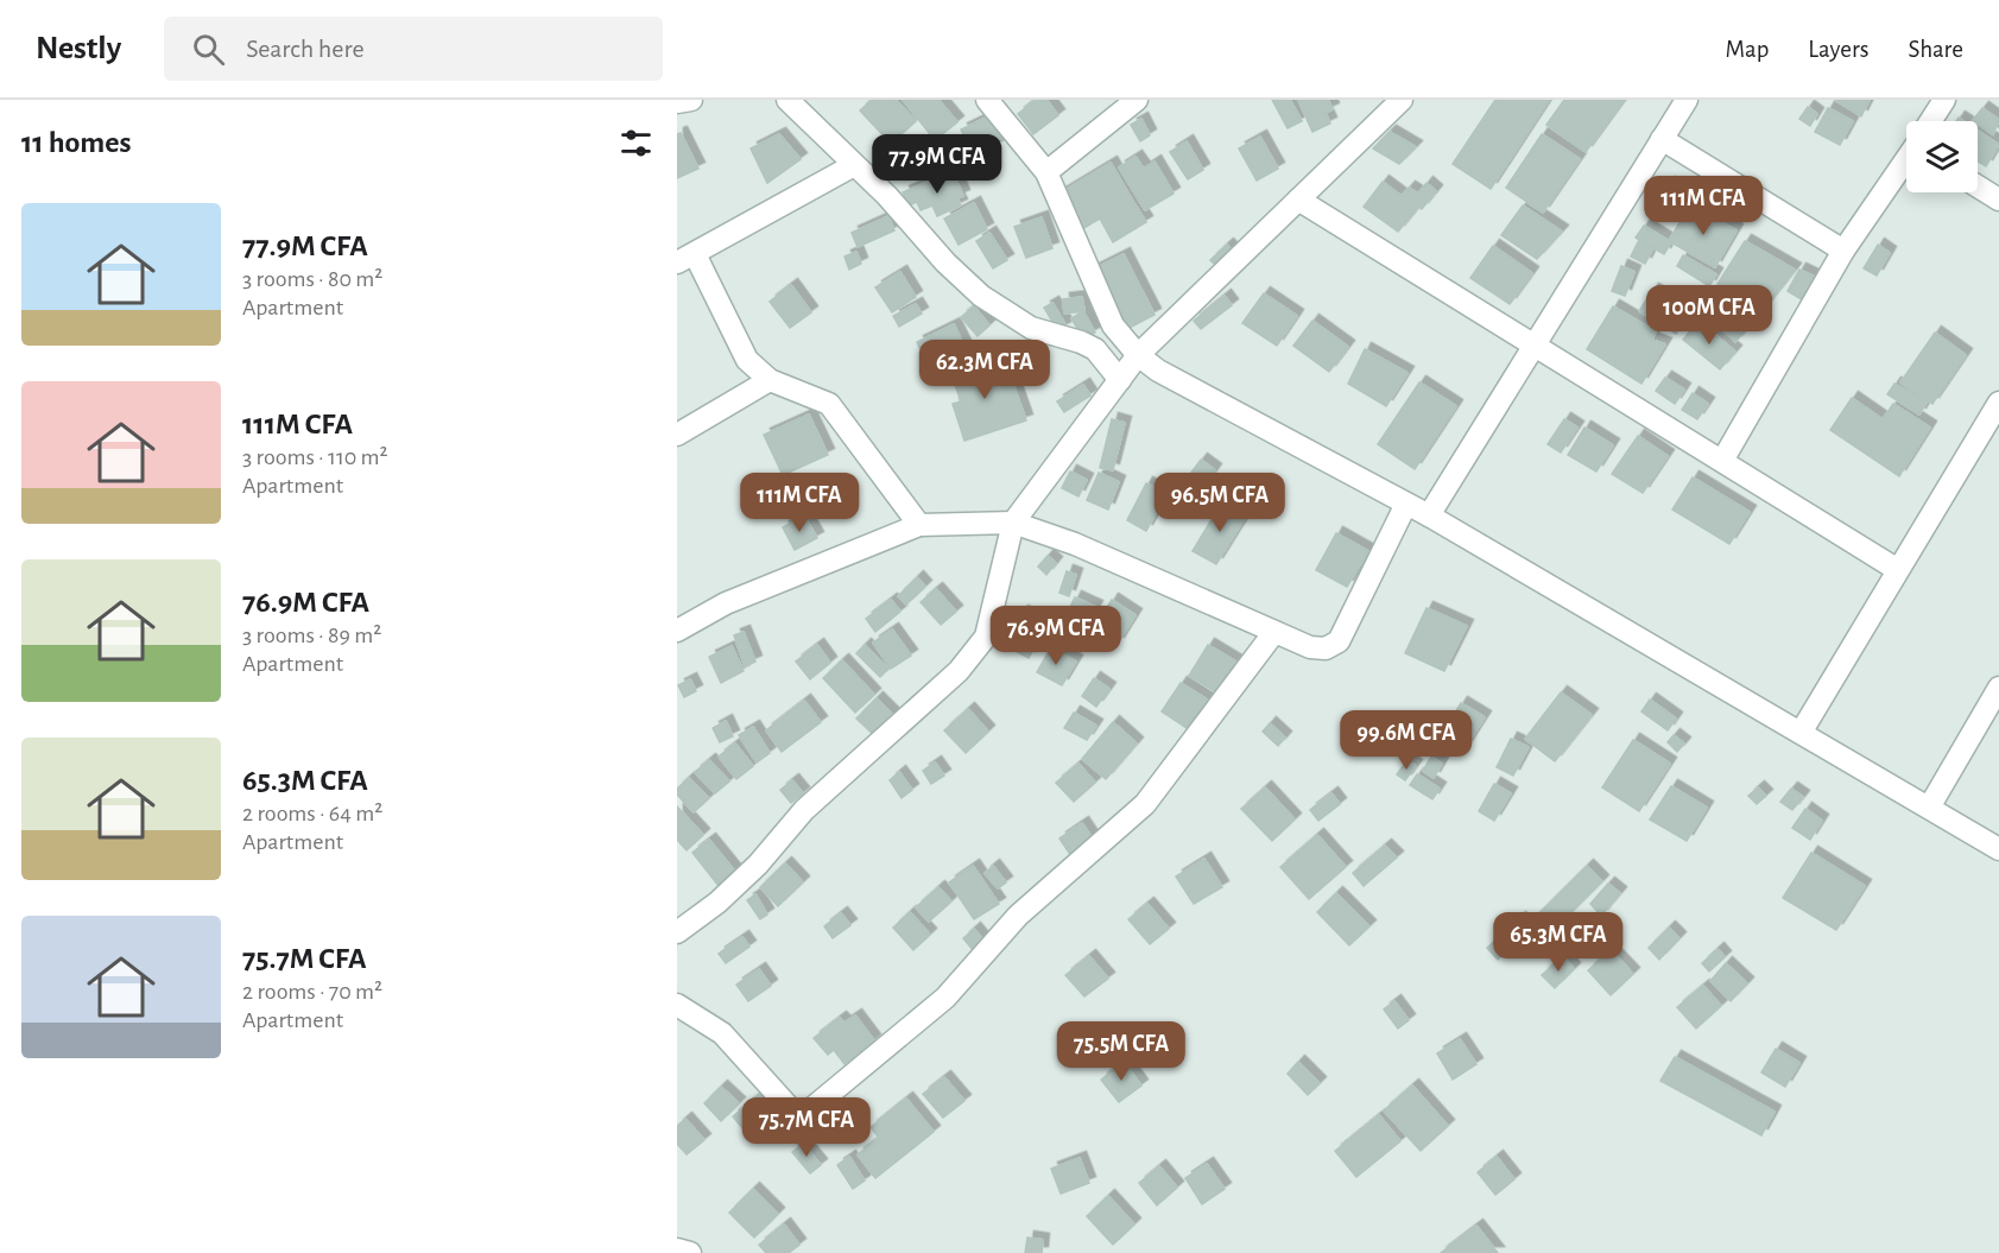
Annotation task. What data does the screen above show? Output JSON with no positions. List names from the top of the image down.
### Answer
{
  "page": {
    "header": "Nestly",
    "search": "Search here",
    "nav": ["Map", "Layers", "Share"],
    "heading": "11 homes",
    "price": [
      "77.9M CFA",
      "111M CFA",
      "100M CFA",
      "62.3M CFA",
      "111M CFA",
      "96.5M CFA",
      "76.9M CFA",
      "99.6M CFA",
      "65.3M CFA",
      "75.5M CFA",
      "75.7M CFA"
    ],
    "list": [
      {
        "name": "77.9M CFA",
        "note": "3 rooms · 80 m² · Apartment"
      },
      {
        "name": "111M CFA",
        "note": "3 rooms · 110 m² · Apartment"
      },
      {
        "name": "76.9M CFA",
        "note": "3 rooms · 89 m² · Apartment"
      },
      {
        "name": "65.3M CFA",
        "note": "2 rooms · 64 m² · Apartment"
      },
      {
        "name": "75.7M CFA",
        "note": "2 rooms · 70 m² · Apartment"
      }
    ]
  }
}
